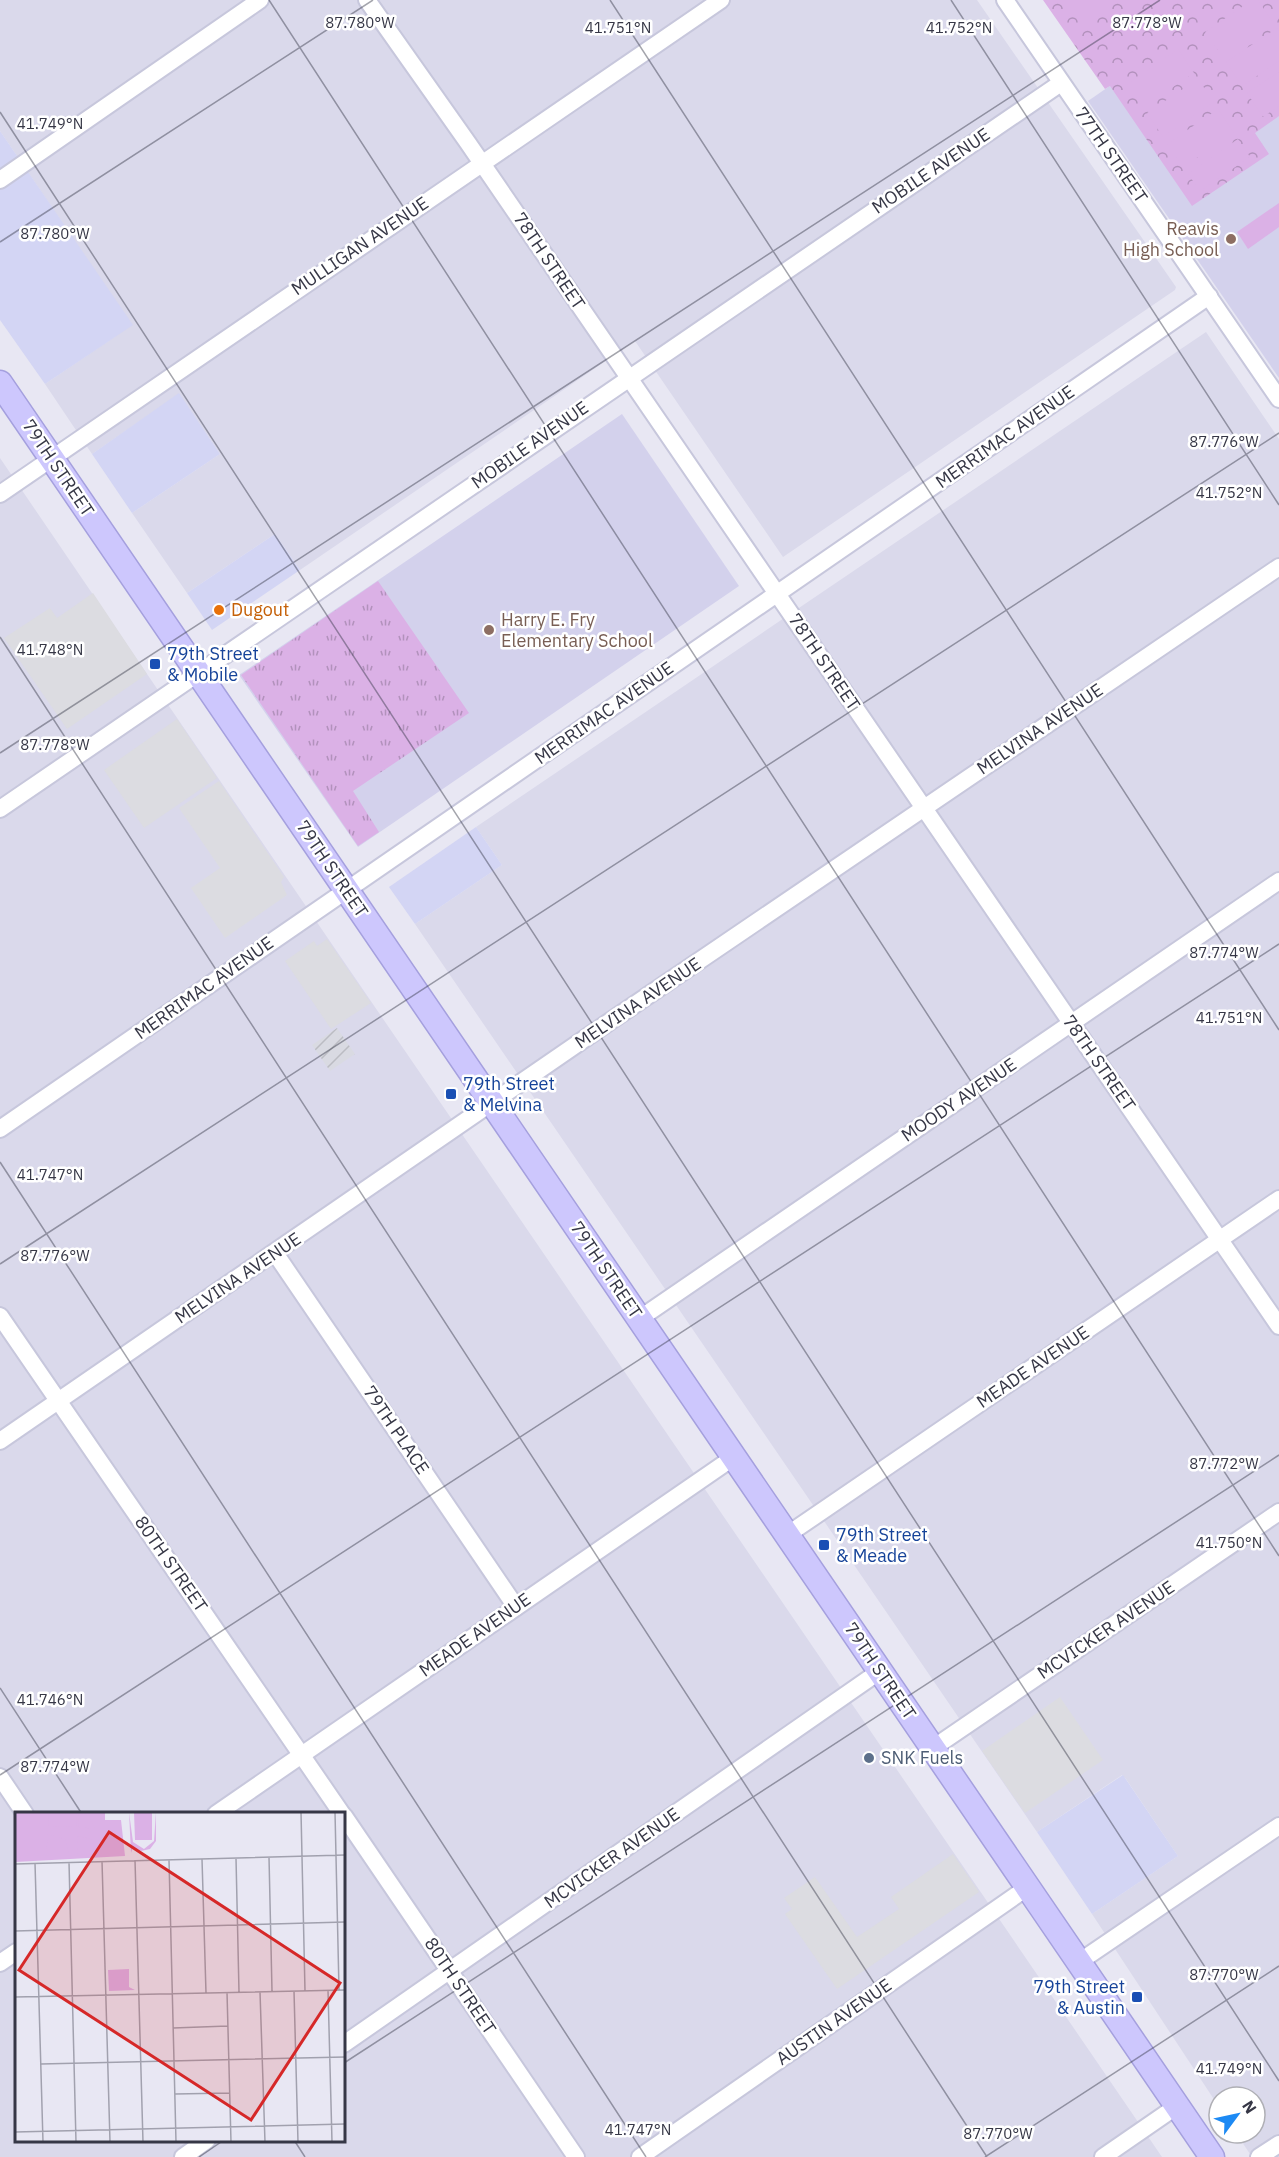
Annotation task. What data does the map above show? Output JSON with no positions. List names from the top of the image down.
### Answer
{
  "streets": {
    "main road": ["79TH STREET"],
    "street": [
      "77TH STREET",
      "MOBILE AVENUE",
      "MULLIGAN AVENUE",
      "78TH STREET",
      "MERRIMAC AVENUE",
      "MELVINA AVENUE",
      "MOODY AVENUE",
      "MEADE AVENUE",
      "79TH PLACE",
      "80TH STREET",
      "MCVICKER AVENUE",
      "AUSTIN AVENUE"
    ]
  },
  "crossings": [
    ["77TH STREET", "MOBILE AVENUE"],
    ["77TH STREET", "MERRIMAC AVENUE"],
    ["MOBILE AVENUE", "78TH STREET"],
    ["MOBILE AVENUE", "79TH STREET"],
    ["MULLIGAN AVENUE", "78TH STREET"],
    ["MULLIGAN AVENUE", "79TH STREET"],
    ["78TH STREET", "MERRIMAC AVENUE"],
    ["78TH STREET", "MELVINA AVENUE"],
    ["78TH STREET", "MOODY AVENUE"],
    ["78TH STREET", "MEADE AVENUE"],
    ["MERRIMAC AVENUE", "79TH STREET"],
    ["79TH STREET", "MELVINA AVENUE"],
    ["79TH STREET", "MOODY AVENUE"],
    ["79TH STREET", "MEADE AVENUE"],
    ["79TH STREET", "MCVICKER AVENUE"],
    ["79TH STREET", "AUSTIN AVENUE"],
    ["MELVINA AVENUE", "79TH PLACE"],
    ["MELVINA AVENUE", "80TH STREET"],
    ["MEADE AVENUE", "79TH PLACE"],
    ["MEADE AVENUE", "80TH STREET"],
    ["80TH STREET", "MCVICKER AVENUE"]
  ],
  "places": {
    "other": [
      "Reavis High School",
      "Dugout",
      "Harry E. Fry Elementary School",
      "SNK Fuels"
    ],
    "transit": [
      "79th Street & Mobile",
      "79th Street & Melvina",
      "79th Street & Meade",
      "79th Street & Austin"
    ]
  },
  "north": "top right",
  "coordinates": [
    "87.780°W",
    "87.778°W",
    "41.751°N",
    "41.752°N",
    "41.749°N",
    "87.776°W",
    "41.748°N",
    "87.774°W",
    "41.747°N",
    "87.772°W",
    "41.750°N",
    "41.746°N",
    "87.770°W"
  ]
}
